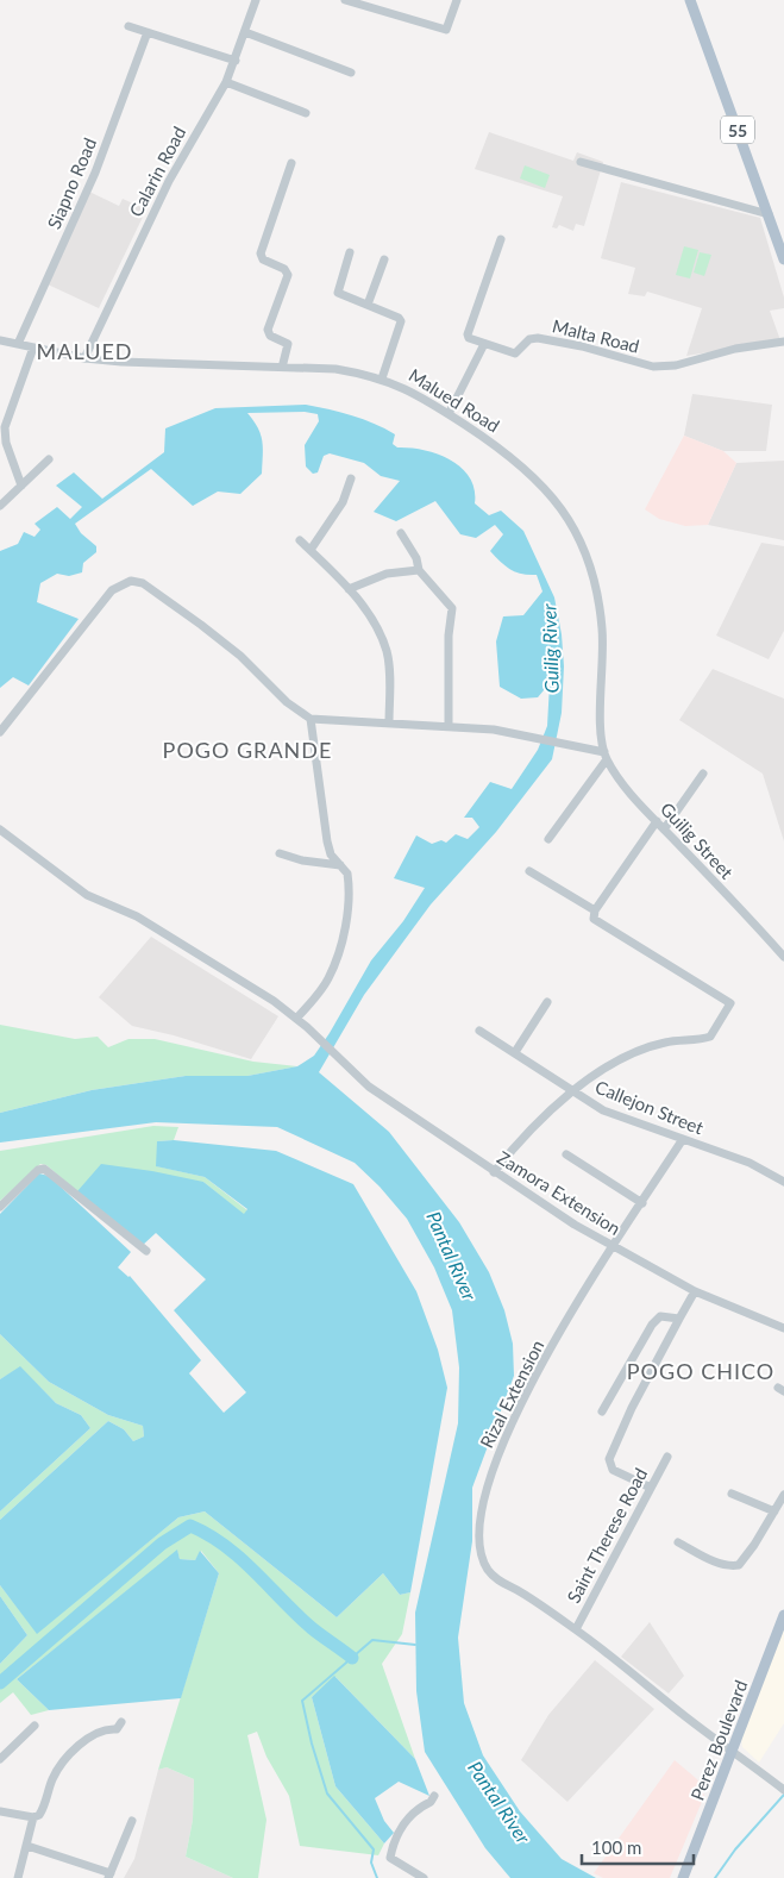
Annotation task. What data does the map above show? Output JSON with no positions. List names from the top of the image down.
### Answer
{
  "streets": {
    "main road": ["55", "Perez Boulevard"],
    "street": [
      "Calarin Road",
      "Siapno Road",
      "Malta Road",
      "Malued Road",
      "Guilig Street",
      "Callejon Street",
      "Zamora Extension",
      "Rizal Extension",
      "Saint Therese Road"
    ]
  },
  "crossings": [
    ["Calarin Road", "Malued Road"],
    ["Siapno Road", "Malued Road"],
    ["Malued Road", "Guilig Street"],
    ["Callejon Street", "Rizal Extension"],
    ["Zamora Extension", "Rizal Extension"],
    ["Rizal Extension", "Saint Therese Road"],
    ["Rizal Extension", "Perez Boulevard"]
  ],
  "districts": ["MALUED", "POGO GRANDE", "POGO CHICO"],
  "water": ["Guilig River", "Pantal River"],
  "scale_bar": "100 m"
}
